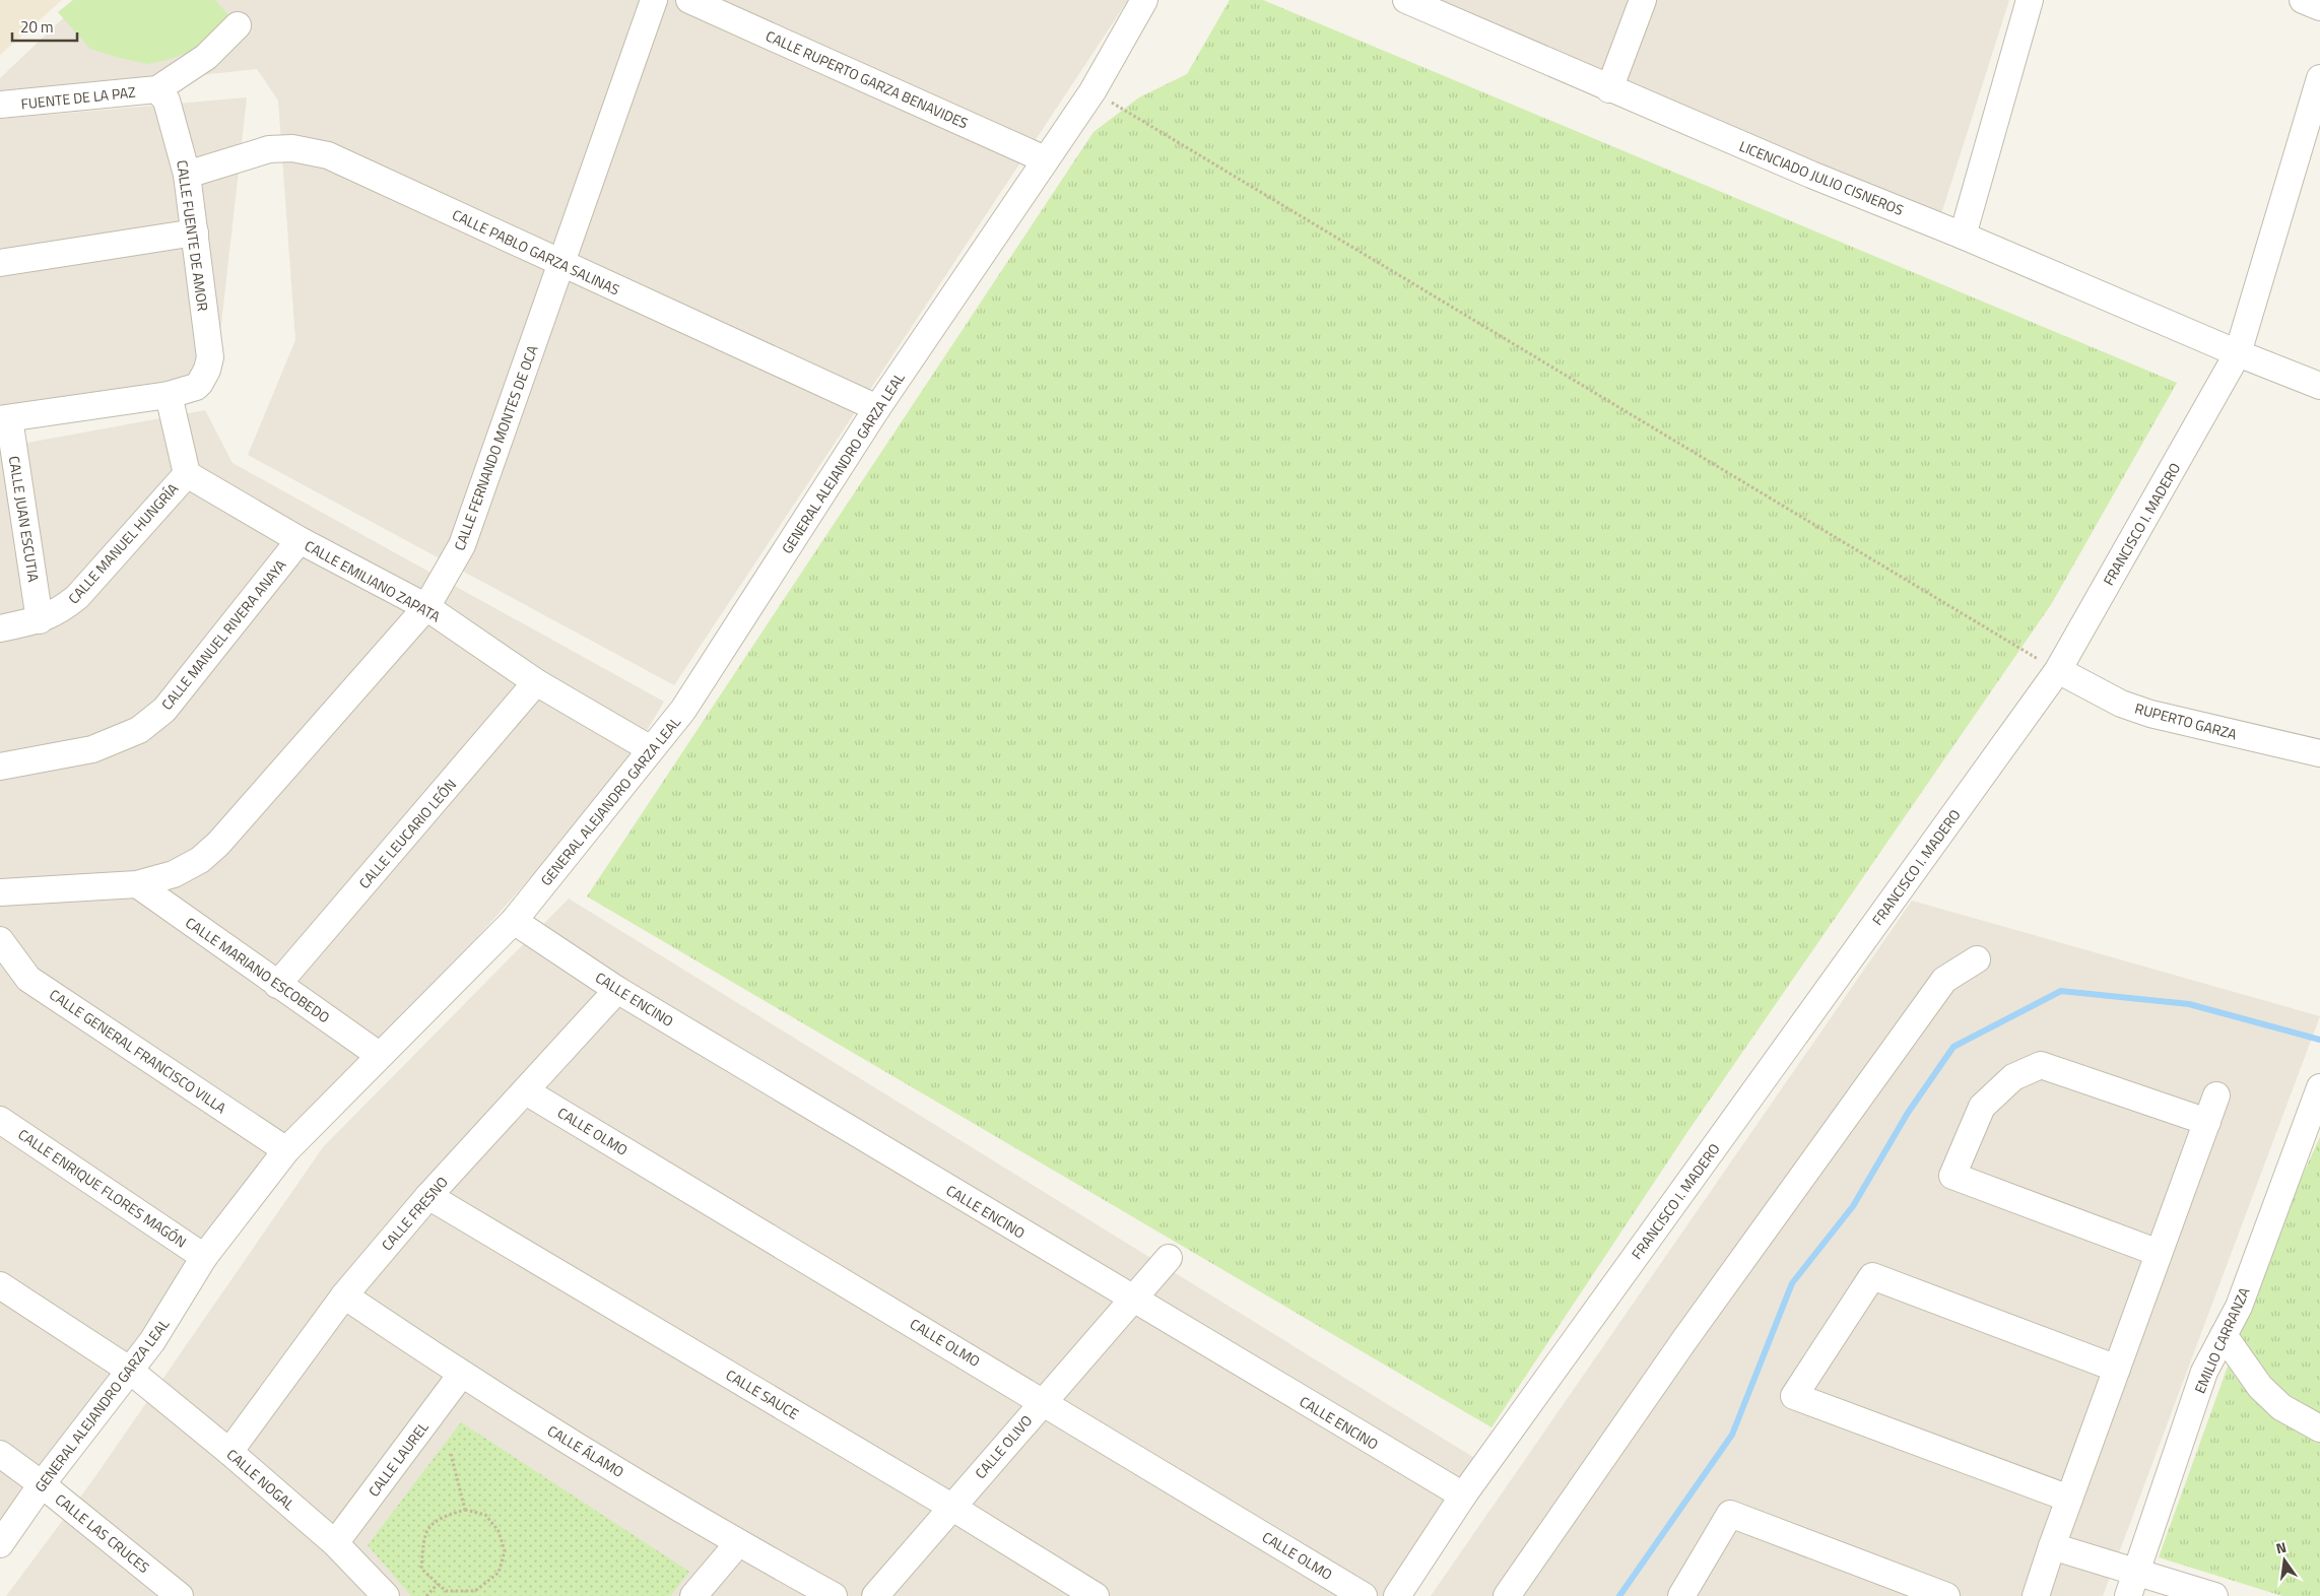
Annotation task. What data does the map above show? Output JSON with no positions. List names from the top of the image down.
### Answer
{
  "streets": {
    "street": [
      "CALLE RUPERTO GARZA BENAVIDES",
      "FUENTE DE LA PAZ",
      "LICENCIADO JULIO CISNEROS",
      "CALLE FUENTE DE AMOR",
      "CALLE PABLO GARZA SALINAS",
      "CALLE FERNANDO MONTES DE OCA",
      "GENERAL ALEJANDRO GARZA LEAL",
      "CALLE JUAN ESCUTIA",
      "FRANCISCO I. MADERO",
      "CALLE MANUEL HUNGRÍA",
      "CALLE EMILIANO ZAPATA",
      "CALLE MANUEL RIVERA ANAYA",
      "RUPERTO GARZA",
      "CALLE LEUCARIO LEÓN",
      "CALLE MARIANO ESCOBEDO",
      "CALLE ENCINO",
      "CALLE GENERAL FRANCISCO VILLA",
      "CALLE OLMO",
      "CALLE ENRIQUE FLORES MAGÓN",
      "CALLE FRESNO",
      "EMILIO CARRANZA",
      "CALLE SAUCE",
      "CALLE OLIVO",
      "CALLE ÁLAMO",
      "CALLE LAUREL",
      "CALLE NOGAL",
      "CALLE LAS CRUCES"
    ]
  },
  "crossings": [
    ["CALLE RUPERTO GARZA BENAVIDES", "GENERAL ALEJANDRO GARZA LEAL"],
    ["FUENTE DE LA PAZ", "CALLE FUENTE DE AMOR"],
    ["LICENCIADO JULIO CISNEROS", "FRANCISCO I. MADERO"],
    ["CALLE FUENTE DE AMOR", "CALLE PABLO GARZA SALINAS"],
    ["CALLE PABLO GARZA SALINAS", "CALLE FERNANDO MONTES DE OCA"],
    ["CALLE PABLO GARZA SALINAS", "GENERAL ALEJANDRO GARZA LEAL"],
    ["CALLE FERNANDO MONTES DE OCA", "CALLE EMILIANO ZAPATA"],
    ["CALLE FERNANDO MONTES DE OCA", "CALLE MARIANO ESCOBEDO"],
    ["GENERAL ALEJANDRO GARZA LEAL", "CALLE EMILIANO ZAPATA"],
    ["GENERAL ALEJANDRO GARZA LEAL", "CALLE MARIANO ESCOBEDO"],
    ["GENERAL ALEJANDRO GARZA LEAL", "CALLE ENCINO"],
    ["GENERAL ALEJANDRO GARZA LEAL", "CALLE GENERAL FRANCISCO VILLA"],
    ["GENERAL ALEJANDRO GARZA LEAL", "CALLE ENRIQUE FLORES MAGÓN"],
    ["GENERAL ALEJANDRO GARZA LEAL", "CALLE NOGAL"],
    ["GENERAL ALEJANDRO GARZA LEAL", "CALLE LAS CRUCES"],
    ["CALLE JUAN ESCUTIA", "CALLE MANUEL HUNGRÍA"],
    ["FRANCISCO I. MADERO", "RUPERTO GARZA"],
    ["FRANCISCO I. MADERO", "CALLE ENCINO"],
    ["CALLE MANUEL HUNGRÍA", "CALLE EMILIANO ZAPATA"],
    ["CALLE EMILIANO ZAPATA", "CALLE MANUEL RIVERA ANAYA"],
    ["CALLE EMILIANO ZAPATA", "CALLE LEUCARIO LEÓN"],
    ["CALLE LEUCARIO LEÓN", "CALLE MARIANO ESCOBEDO"],
    ["CALLE ENCINO", "CALLE FRESNO"],
    ["CALLE ENCINO", "CALLE OLIVO"],
    ["CALLE OLMO", "CALLE FRESNO"],
    ["CALLE OLMO", "CALLE OLIVO"],
    ["CALLE FRESNO", "CALLE SAUCE"],
    ["CALLE FRESNO", "CALLE ÁLAMO"],
    ["CALLE FRESNO", "CALLE NOGAL"],
    ["CALLE SAUCE", "CALLE OLIVO"],
    ["CALLE ÁLAMO", "CALLE LAUREL"],
    ["CALLE LAUREL", "CALLE NOGAL"]
  ],
  "scale_bar": "20 m",
  "north": "top"
}
